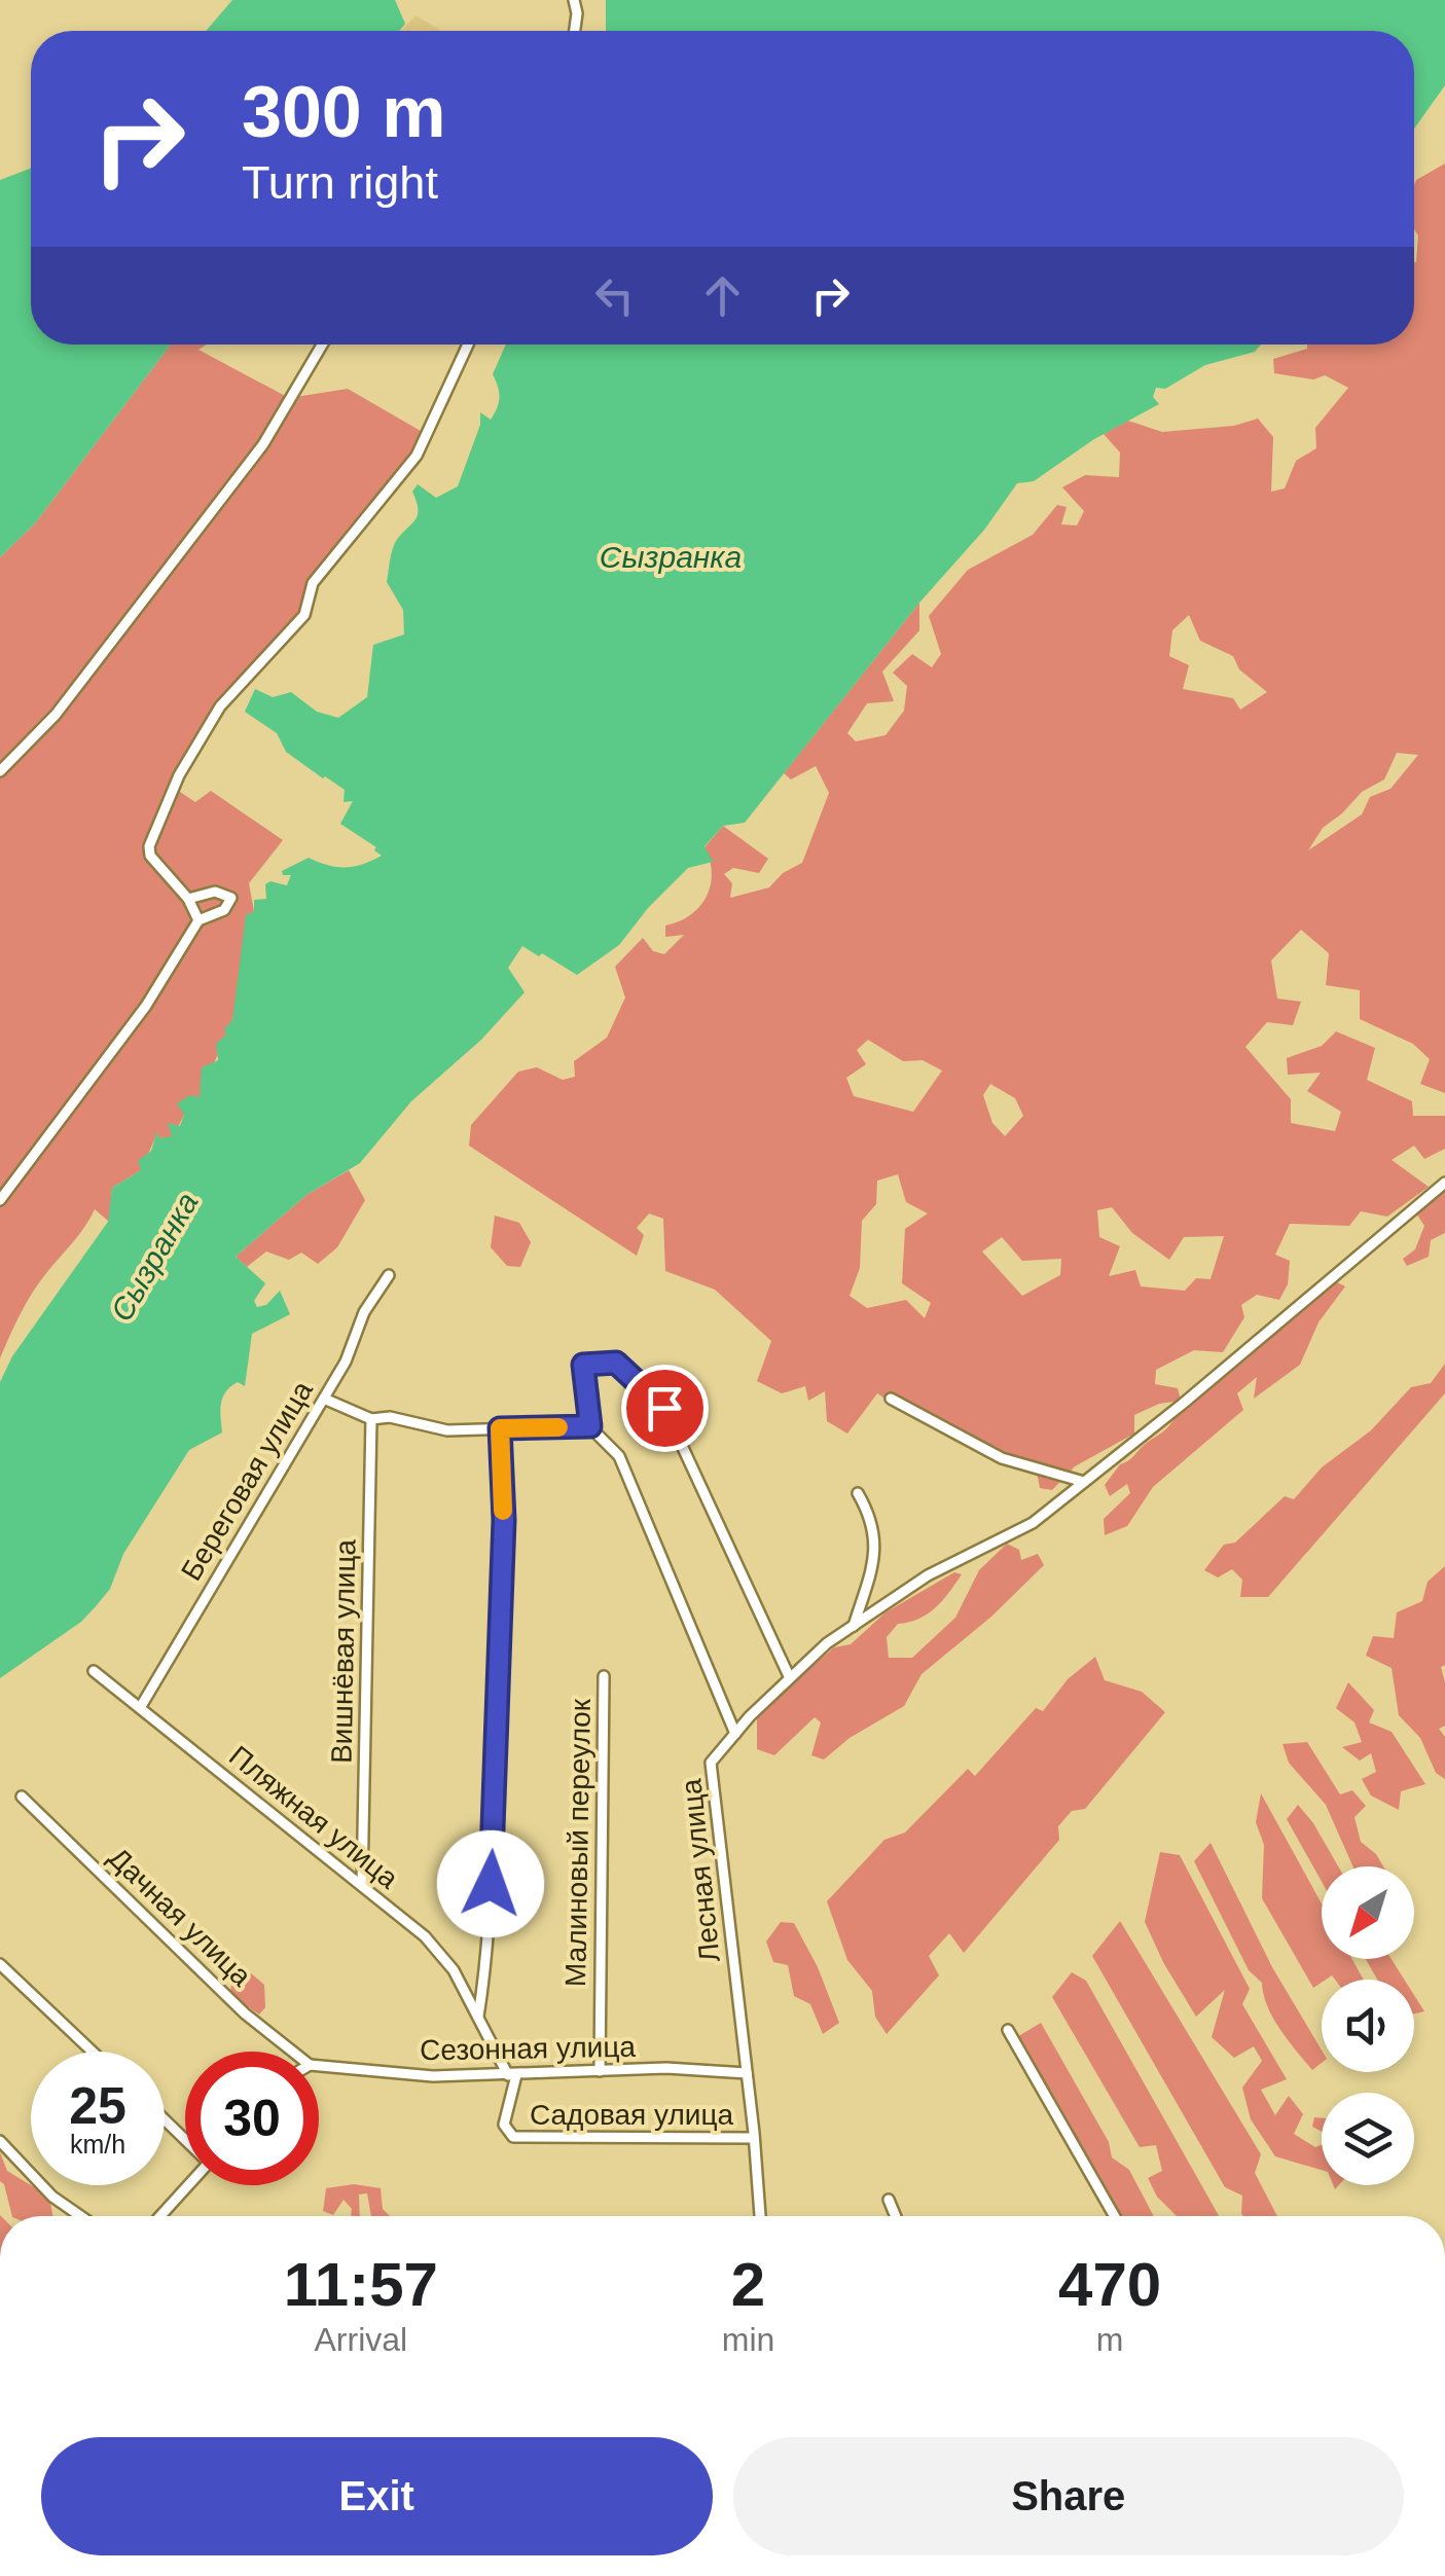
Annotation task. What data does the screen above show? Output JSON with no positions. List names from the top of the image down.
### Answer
{
  "streets": {
    "street": [
      "Береговая улица",
      "Вишнёвая улица",
      "Пляжная улица",
      "Малиновый переулок",
      "Лесная улица",
      "Дачная улица",
      "Сезонная улица",
      "Садовая улица"
    ]
  },
  "crossings": [
    ["Береговая улица", "Пляжная улица"],
    ["Вишнёвая улица", "Пляжная улица"],
    ["Пляжная улица", "Сезонная улица"],
    ["Пляжная улица", "Садовая улица"],
    ["Малиновый переулок", "Сезонная улица"],
    ["Лесная улица", "Сезонная улица"],
    ["Лесная улица", "Садовая улица"],
    ["Сезонная улица", "Садовая улица"]
  ],
  "water": ["Сызранка"],
  "north": "bottom left",
  "page": {
    "turn": ["300 m", "Turn right"],
    "speed": "25 km/h",
    "limit": "30",
    "eta": [
      "11:57",
      "Arrival",
      "2",
      "min",
      "470",
      "m"
    ],
    "buttons": ["Exit", "Share"]
  }
}
